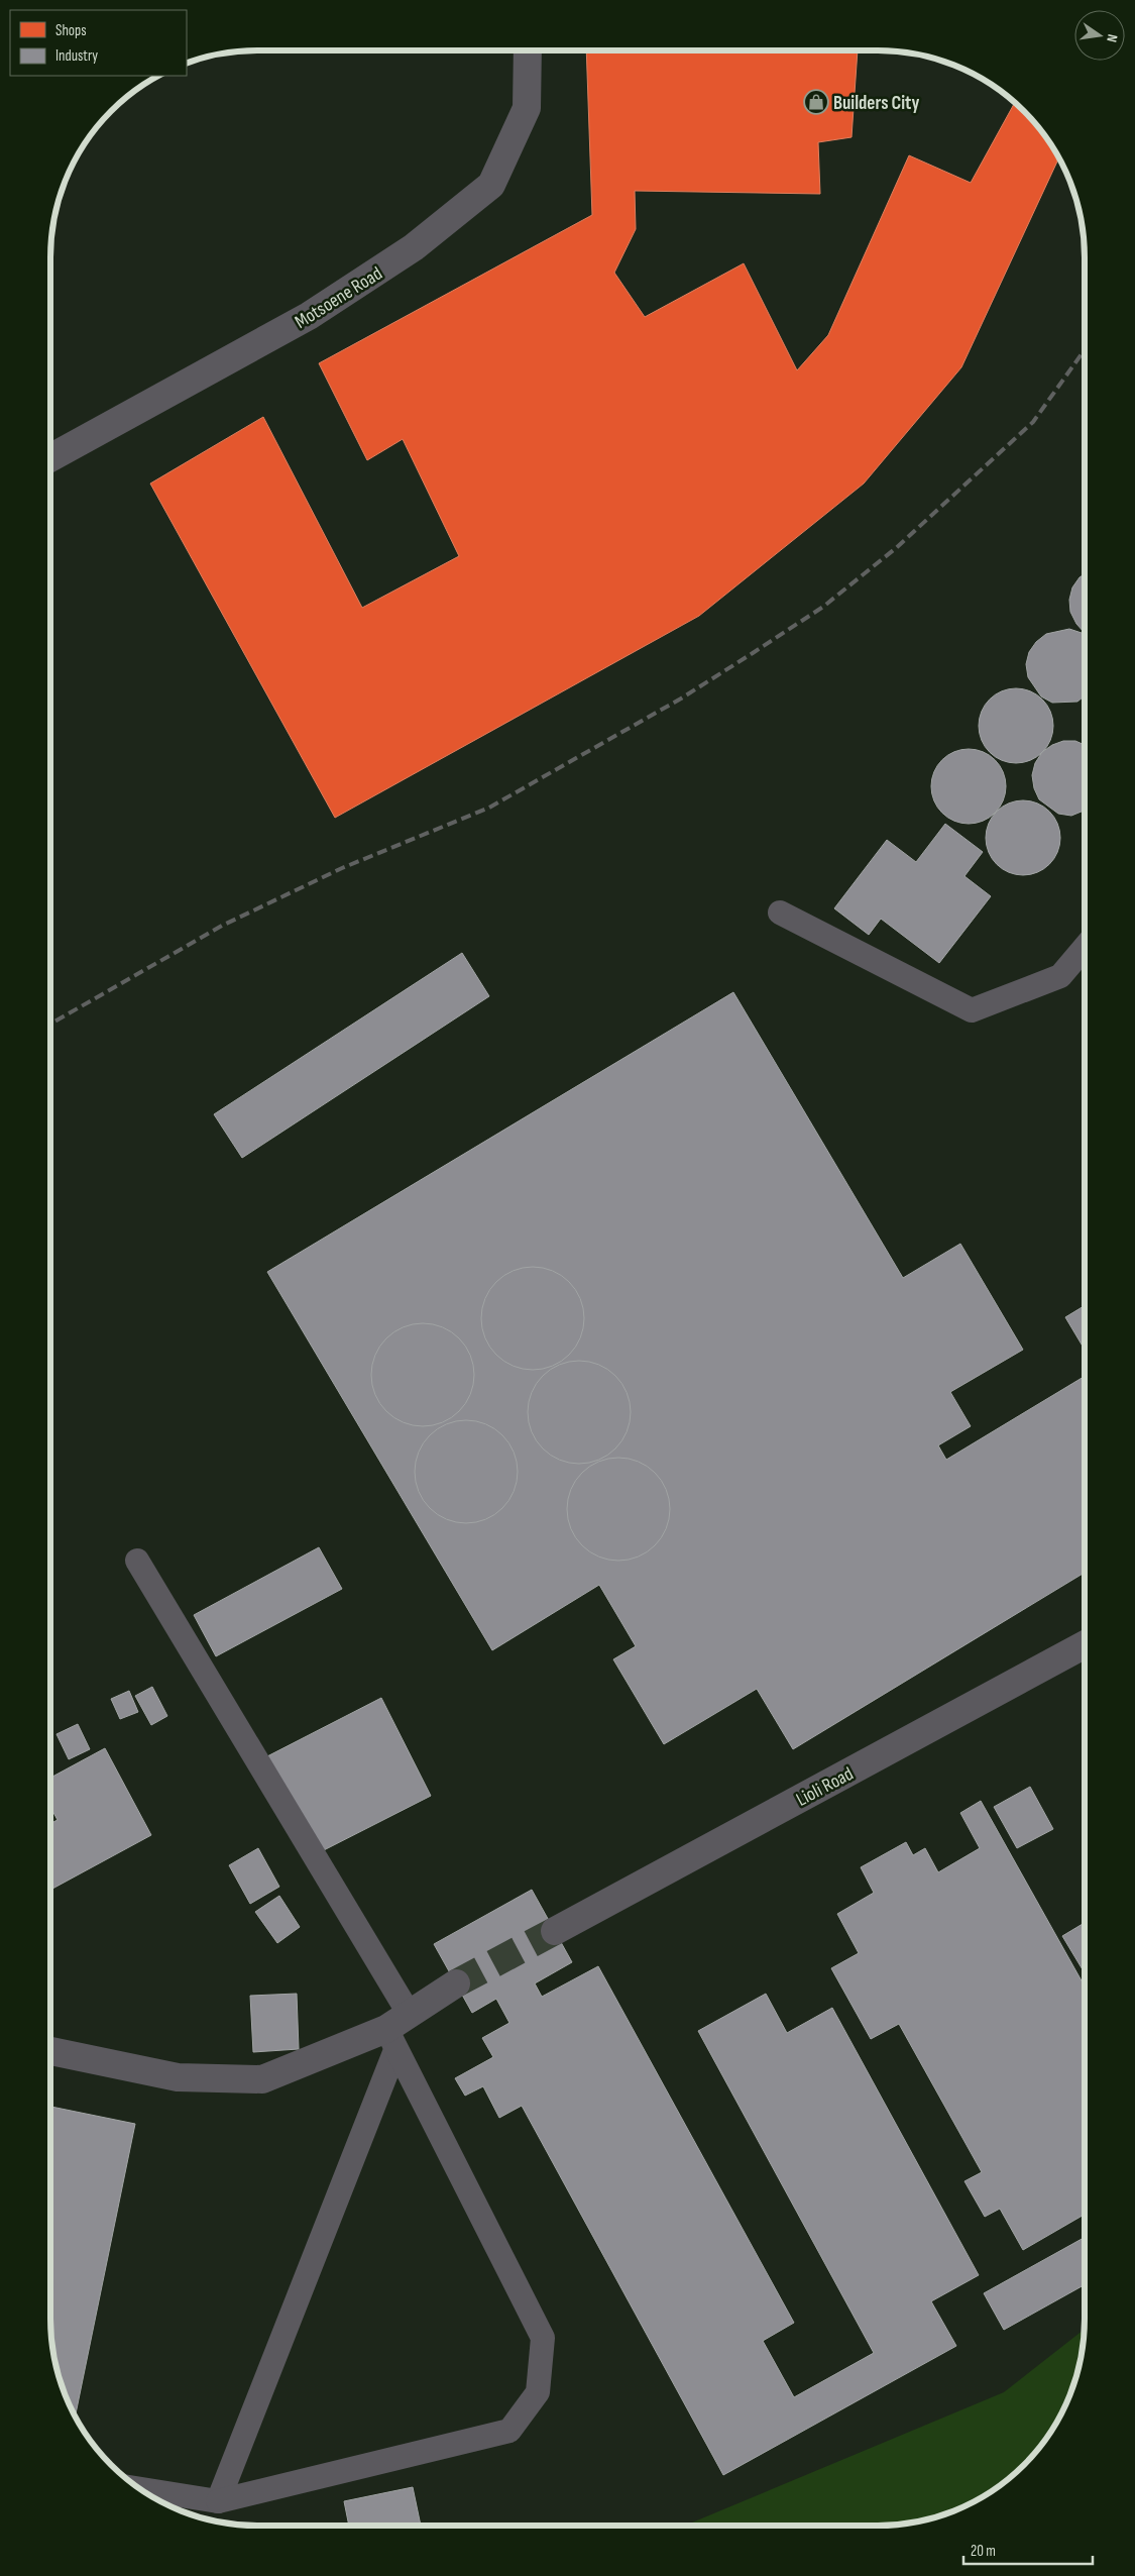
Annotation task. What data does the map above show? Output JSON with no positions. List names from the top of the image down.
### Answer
{
  "streets": {
    "street": ["Motsoene Road", "Lioli Road"]
  },
  "places": {
    "shop": ["Builders City"]
  },
  "legend": ["Shops", "Industry"],
  "scale_bar": "20 m",
  "north": "right"
}
